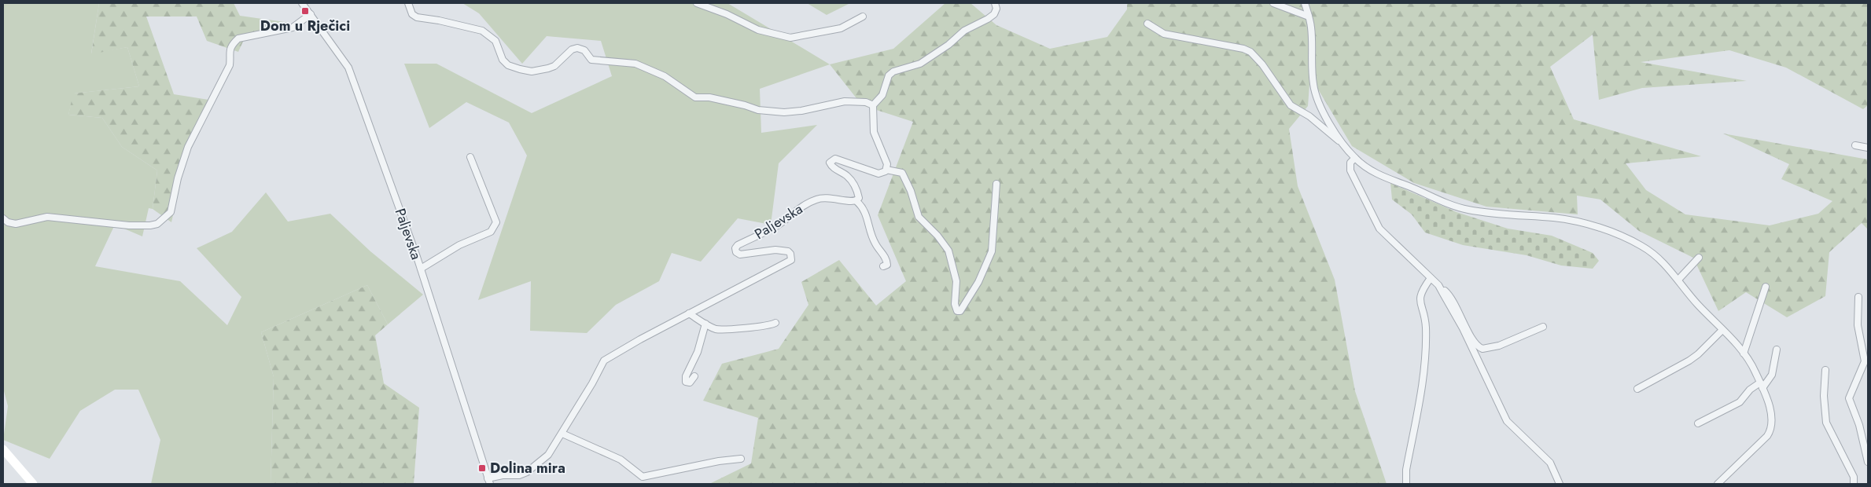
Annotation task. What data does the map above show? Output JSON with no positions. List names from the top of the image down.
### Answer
{
  "streets": {
    "street": ["Paljevska"]
  },
  "places": {
    "transit": ["Dom u Rječici", "Dolina mira"]
  }
}
